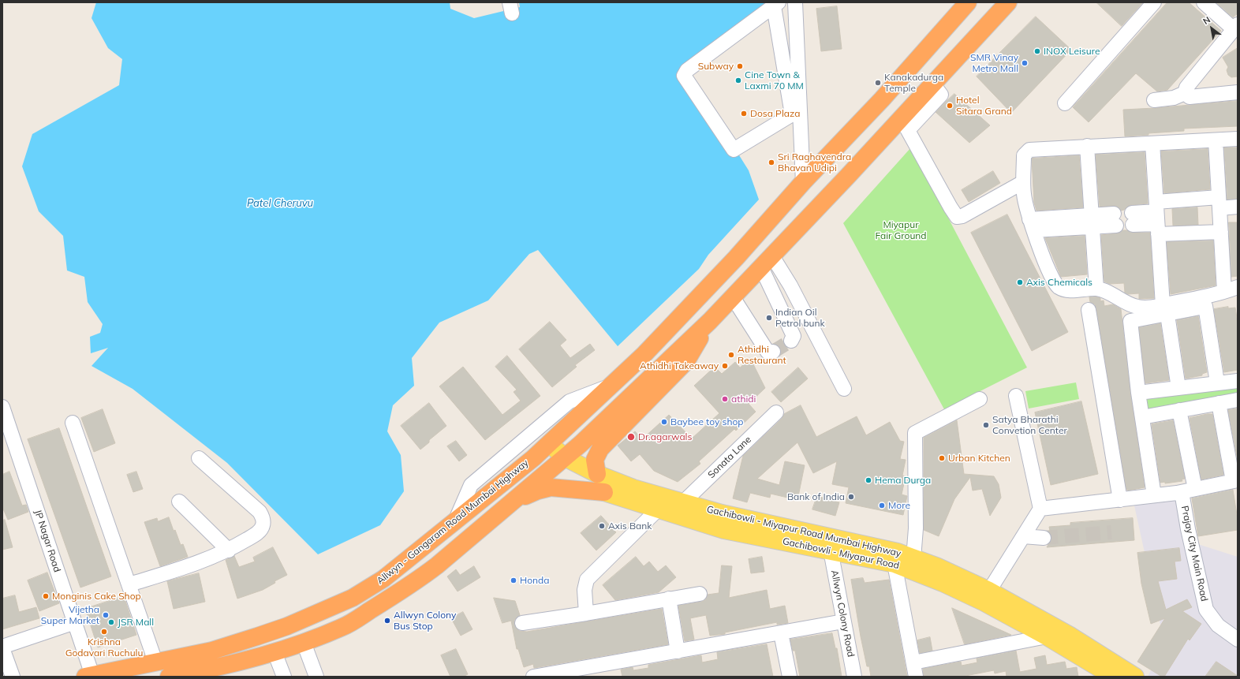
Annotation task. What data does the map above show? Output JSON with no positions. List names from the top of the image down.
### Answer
{
  "streets": {
    "highway": ["Allwyn - Gangaram Road Mumbai Highway"],
    "main road": ["Gachibowli - Miyapur Road Mumbai Highway", "Gachibowli - Miyapur Road"],
    "street": [
      "Sonata Lane",
      "JP Nagar Road",
      "Prajay City Main Road",
      "Allwyn Colony Road"
    ]
  },
  "crossings": [
    ["Sonata Lane", "Gachibowli - Miyapur Road Mumbai Highway"],
    ["Allwyn - Gangaram Road Mumbai Highway", "Gachibowli - Miyapur Road Mumbai Highway"],
    ["Allwyn - Gangaram Road Mumbai Highway", "JP Nagar Road"],
    ["Gachibowli - Miyapur Road", "Allwyn Colony Road"]
  ],
  "water": ["Patel Cheruvu"],
  "parks": ["Miyapur Fair Ground"],
  "places": [
    "INOX Leisure",
    "SMR Vinay Metro Mall",
    "Subway",
    "Cine Town & Laxmi 70 MM",
    "Kanakadurga Temple",
    "Hotel Sitara Grand",
    "Dosa Plaza",
    "Sri Raghavendra Bhavan Udipi",
    "Axis Chemicals",
    "Indian Oil Petrol bunk",
    "Athidhi Restaurant",
    "Athidhi Takeaway",
    "athidi",
    "Baybee toy shop",
    "Satya Bharathi Convetion Center",
    "Dr.agarwals",
    "Urban Kitchen",
    "Hema Durga",
    "Bank of India",
    "More",
    "Axis Bank",
    "Honda",
    "Monginis Cake Shop",
    "Vijetha Super Market",
    "Allwyn Colony Bus Stop",
    "JSR Mall",
    "Krishna Godavari Ruchulu"
  ],
  "north": "top left"
}
